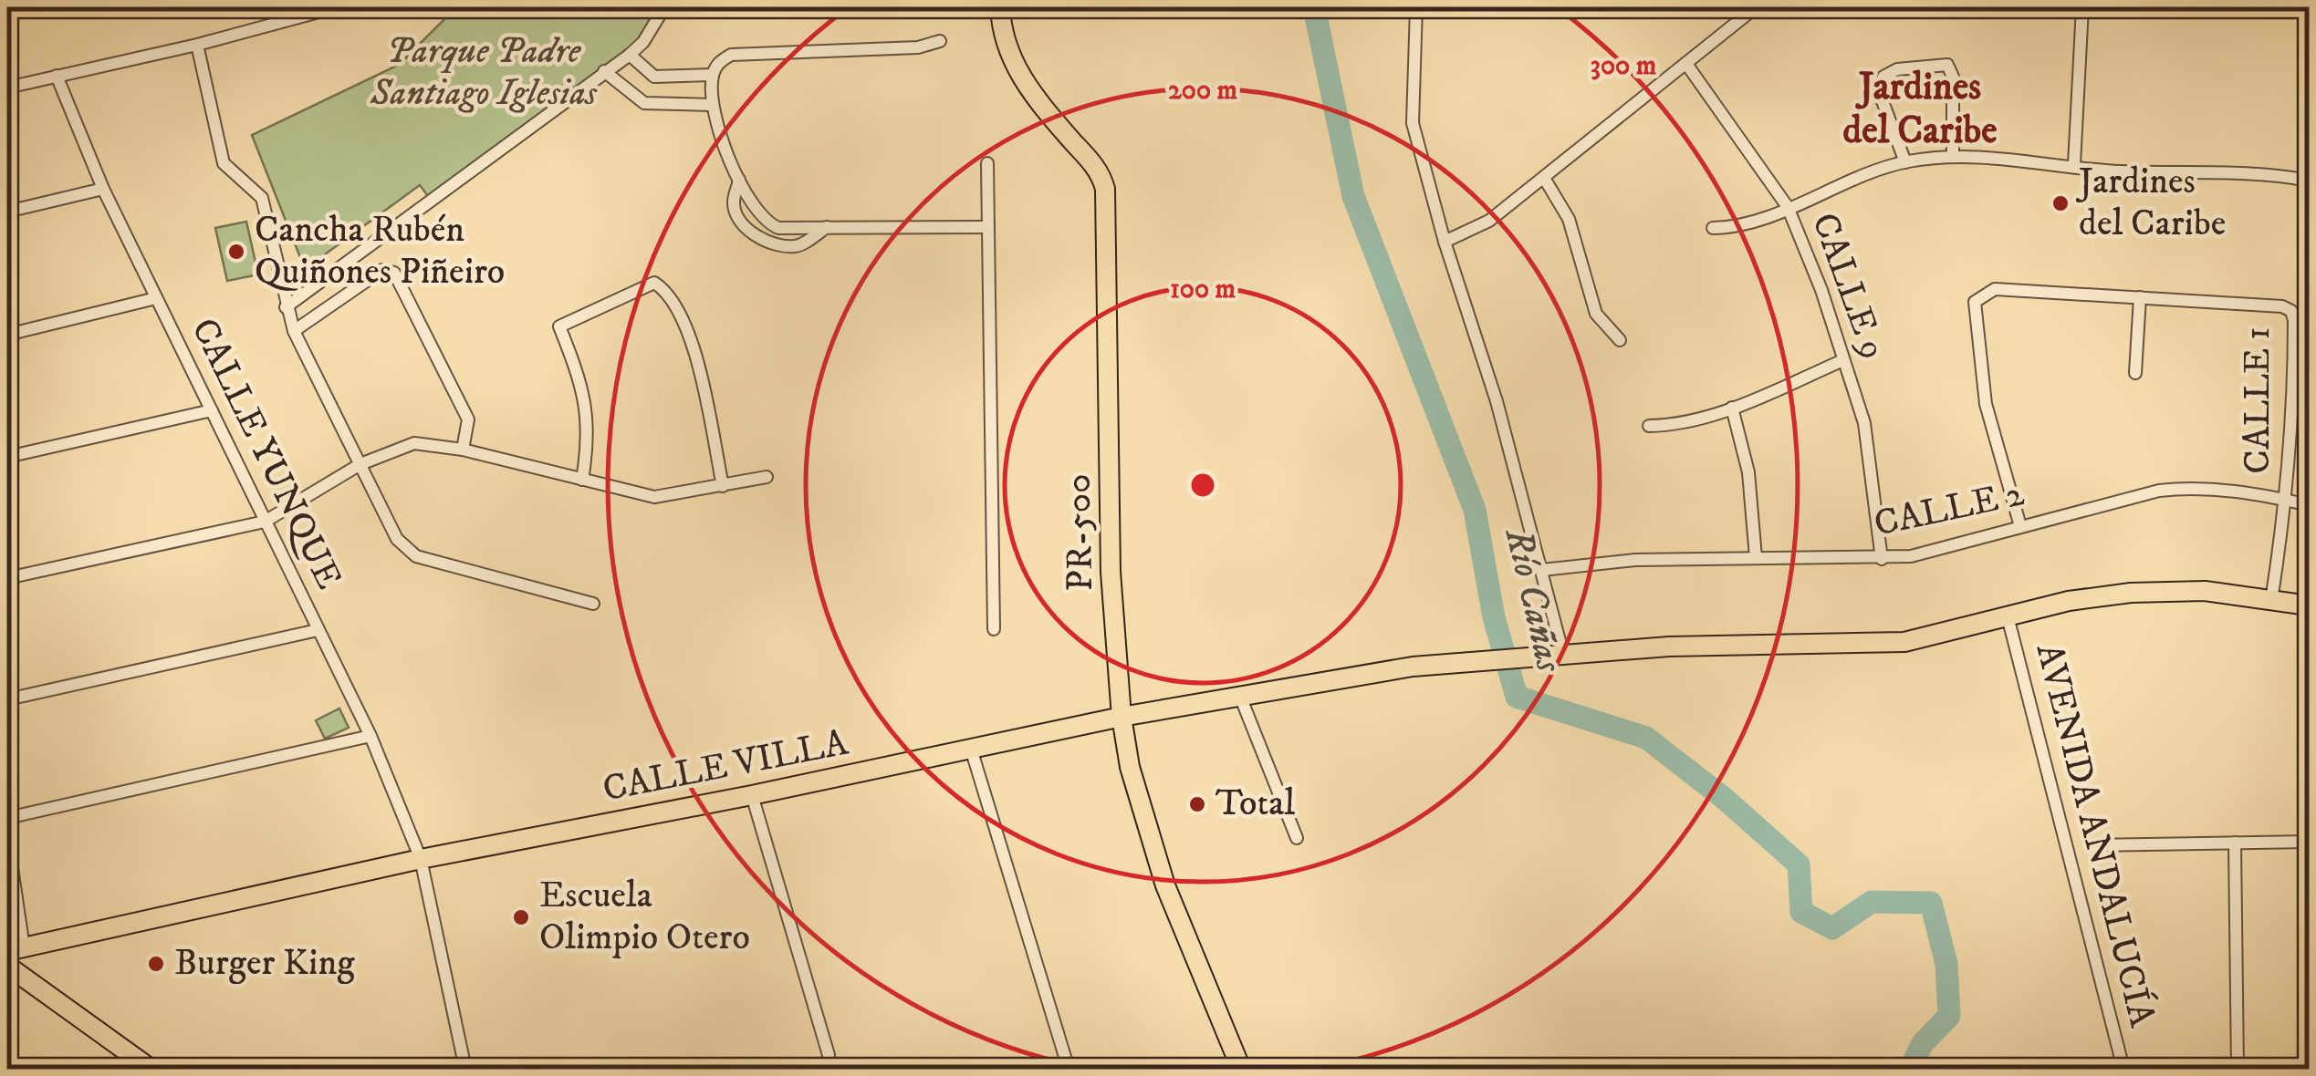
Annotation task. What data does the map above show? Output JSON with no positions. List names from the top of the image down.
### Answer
{
  "streets": {
    "main road": ["PR-500", "CALLE VILLA"],
    "street": [
      "CALLE 9",
      "CALLE 1",
      "CALLE YUNQUE",
      "CALLE 2",
      "AVENIDA ANDALUCÍA"
    ]
  },
  "crossings": [
    ["CALLE 9", "CALLE 2"],
    ["CALLE 1", "CALLE 2"],
    ["CALLE 1", "CALLE VILLA"],
    ["CALLE YUNQUE", "CALLE VILLA"],
    ["PR-500", "CALLE VILLA"],
    ["CALLE VILLA", "AVENIDA ANDALUCÍA"]
  ],
  "districts": ["Jardines del Caribe"],
  "water": ["Río Cañas"],
  "parks": ["Parque Padre Santiago Iglesias"],
  "places": [
    "Jardines del Caribe",
    "Cancha Rubén Quiñones Piñeiro",
    "Total",
    "Escuela Olimpio Otero",
    "Burger King"
  ],
  "rings": ["300 m", "200 m", "100 m"]
}
